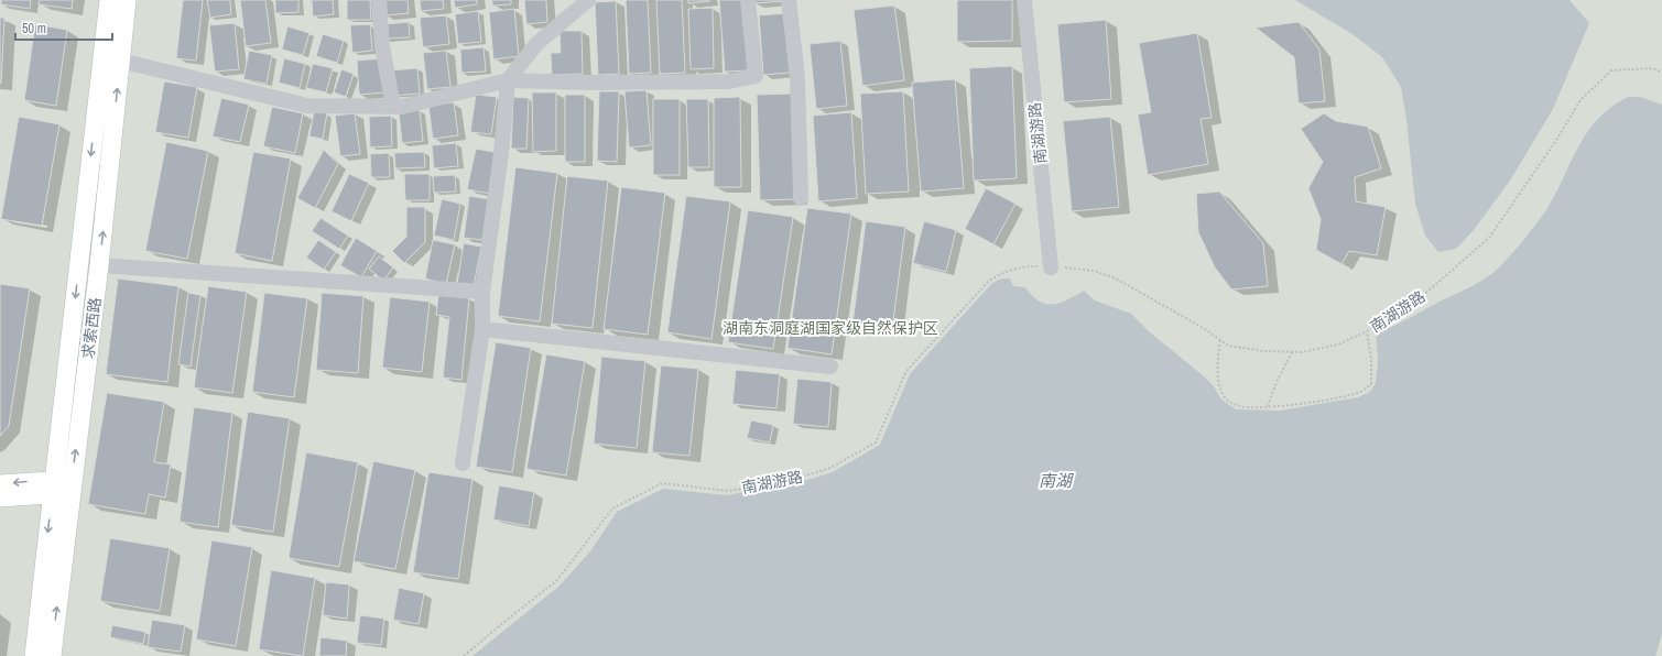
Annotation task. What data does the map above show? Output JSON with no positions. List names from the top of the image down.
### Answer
{
  "streets": {
    "main road": ["求索西路"],
    "street": ["南湖游路"]
  },
  "water": ["南湖"],
  "parks": ["湖南东洞庭湖国家级自然保护区"],
  "scale_bar": "50 m"
}
